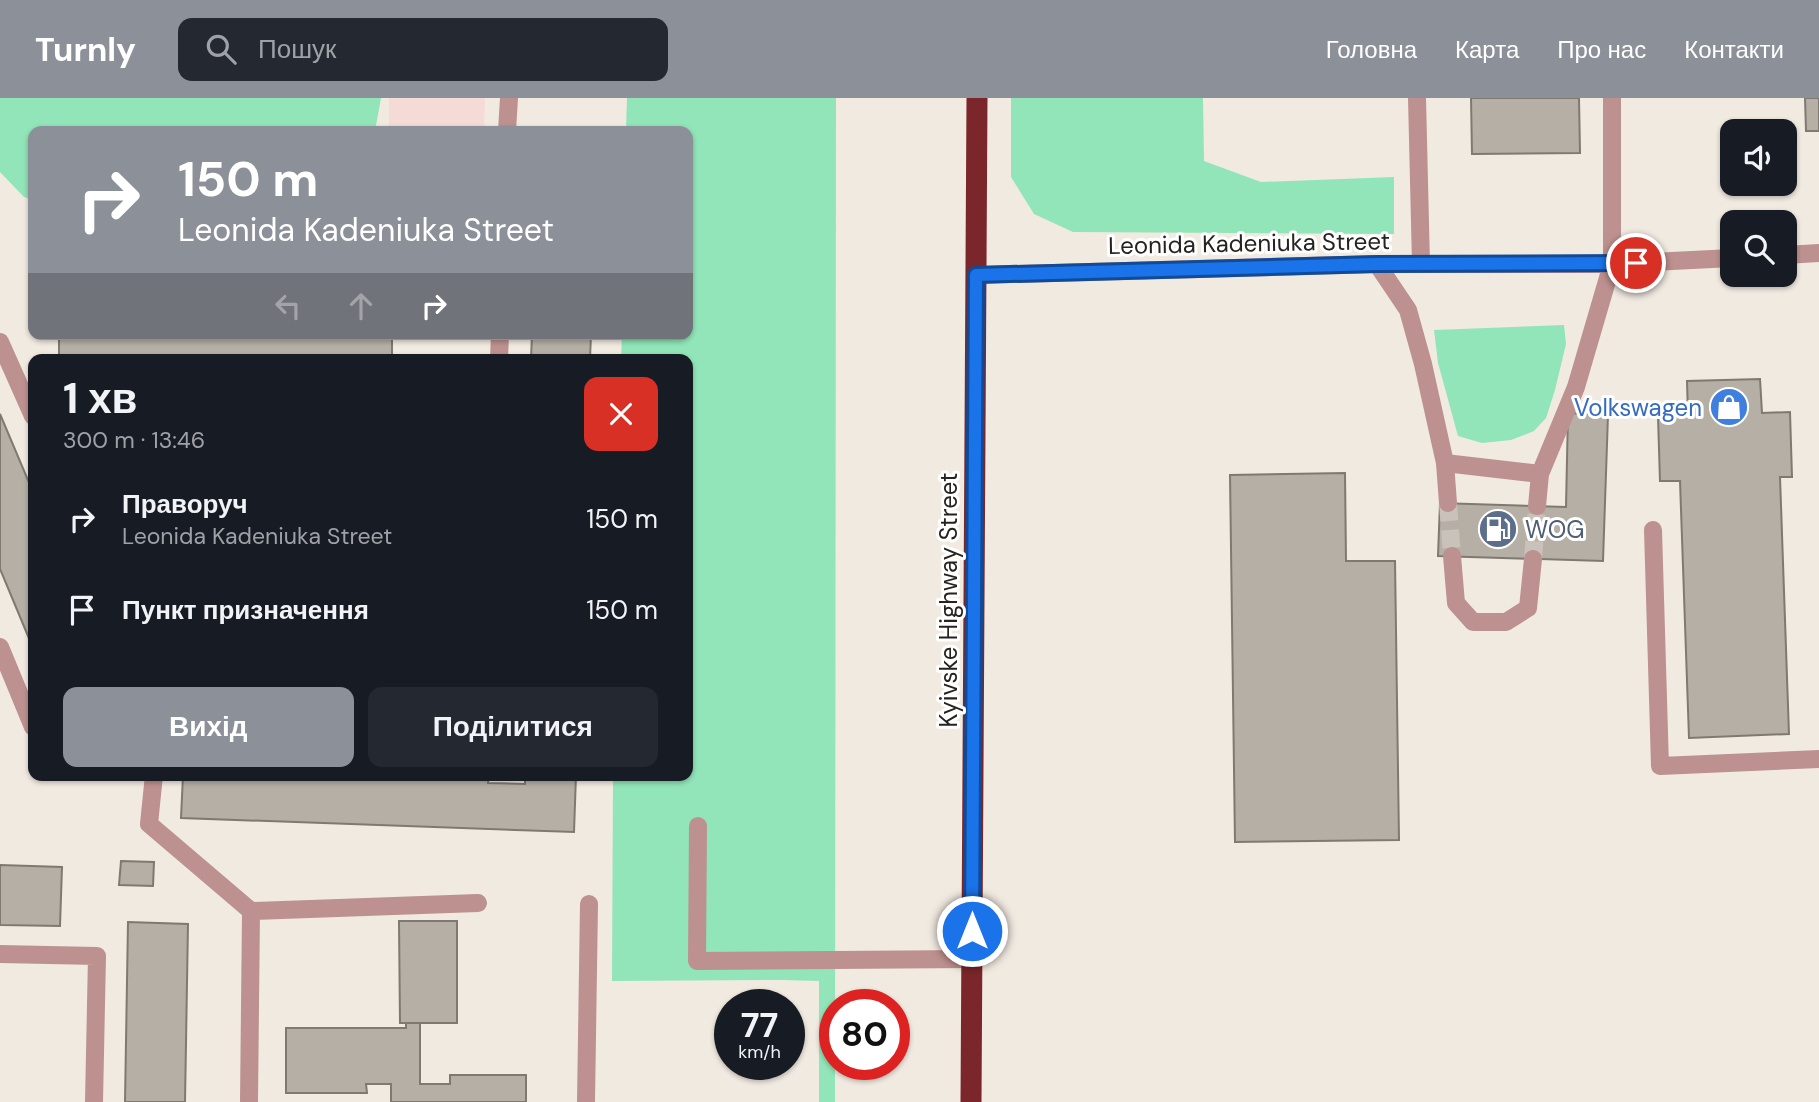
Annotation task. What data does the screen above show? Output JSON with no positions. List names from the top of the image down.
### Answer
{
  "streets": {
    "highway": ["Kyivske Highway Street"],
    "street": ["Leonida Kadeniuka Street"]
  },
  "crossings": [
    ["Leonida Kadeniuka Street", "Kyivske Highway Street"]
  ],
  "places": {
    "shop": ["Volkswagen"],
    "fuel station": ["WOG"]
  },
  "page": {
    "header": "Turnly",
    "search": "Пошук",
    "nav": [
      "Головна",
      "Карта",
      "Про нас",
      "Контакти"
    ],
    "turn": ["150 m", "Leonida Kadeniuka Street"],
    "heading": ["1 хв", "300 m · 13:46"],
    "list": [
      {
        "name": "Праворуч",
        "note": "Leonida Kadeniuka Street",
        "value": "150 m"
      },
      {
        "name": "Пункт призначення",
        "value": "150 m"
      }
    ],
    "buttons": ["Вихід", "Поділитися"],
    "speed": "77 km/h",
    "limit": "80"
  }
}
